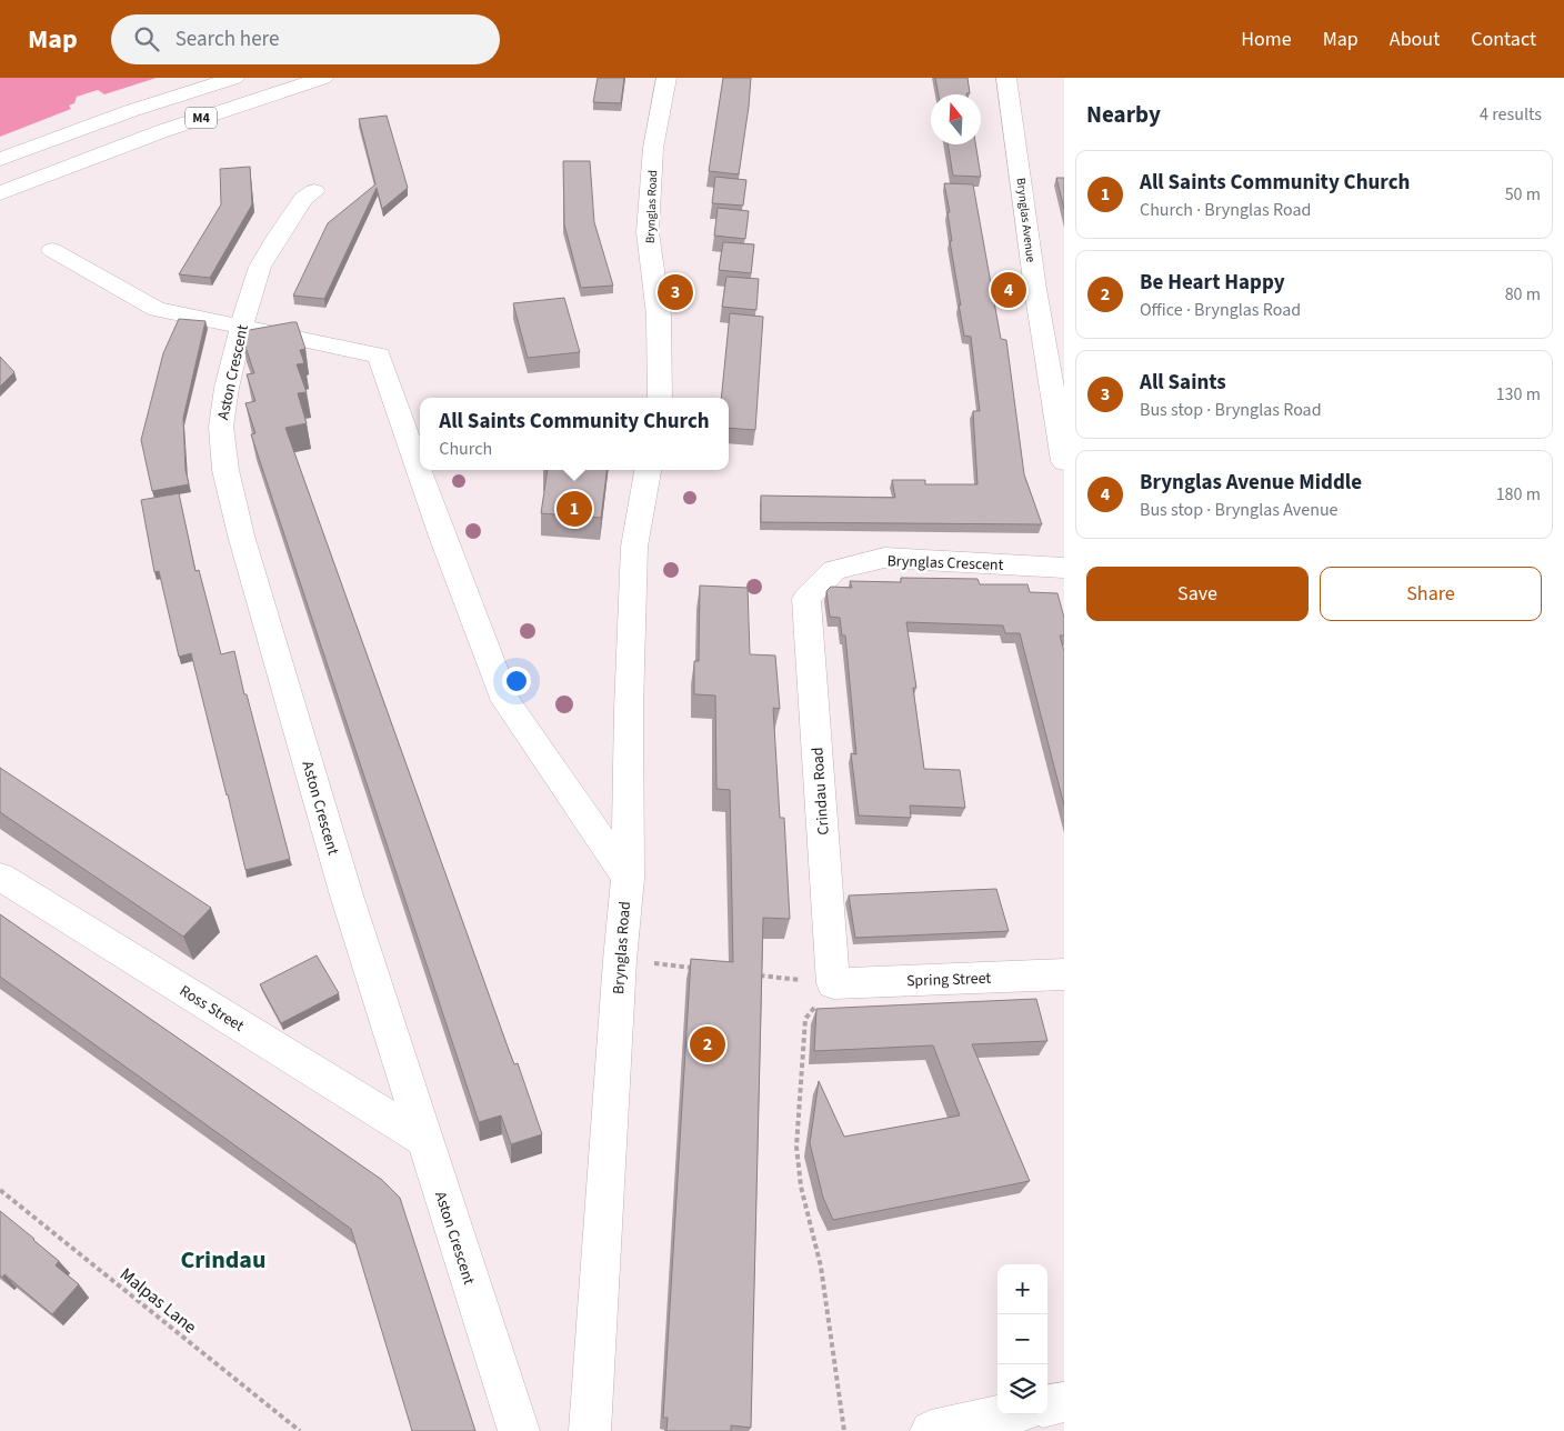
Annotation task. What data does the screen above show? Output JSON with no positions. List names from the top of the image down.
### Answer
{
  "streets": {
    "main road": [
      "M4",
      "Brynglas Road",
      "Brynglas Avenue",
      "Aston Crescent",
      "Brynglas Crescent",
      "Crindau Road",
      "Spring Street",
      "Ross Street"
    ],
    "path": ["Malpas Lane"]
  },
  "crossings": [
    ["Aston Crescent", "Ross Street"],
    ["Brynglas Crescent", "Crindau Road"],
    ["Crindau Road", "Spring Street"]
  ],
  "districts": ["Crindau"],
  "north": "top",
  "page": {
    "header": "Map",
    "search": "Search here",
    "nav": [
      "Home",
      "Map",
      "About",
      "Contact"
    ],
    "heading": ["Nearby", "4 results"],
    "list": [
      {
        "mark": "1",
        "name": "All Saints Community Church",
        "note": "Church · Brynglas Road",
        "value": "50 m"
      },
      {
        "mark": "2",
        "name": "Be Heart Happy",
        "note": "Office · Brynglas Road",
        "value": "80 m"
      },
      {
        "mark": "3",
        "name": "All Saints",
        "note": "Bus stop · Brynglas Road",
        "value": "130 m"
      },
      {
        "mark": "4",
        "name": "Brynglas Avenue Middle",
        "note": "Bus stop · Brynglas Avenue",
        "value": "180 m"
      }
    ],
    "pins": [
      "4",
      "3",
      "1",
      "2"
    ],
    "popup": ["All Saints Community Church", "Church"],
    "buttons": ["Save", "Share"],
    "map_buttons": ["+", "−"]
  }
}
